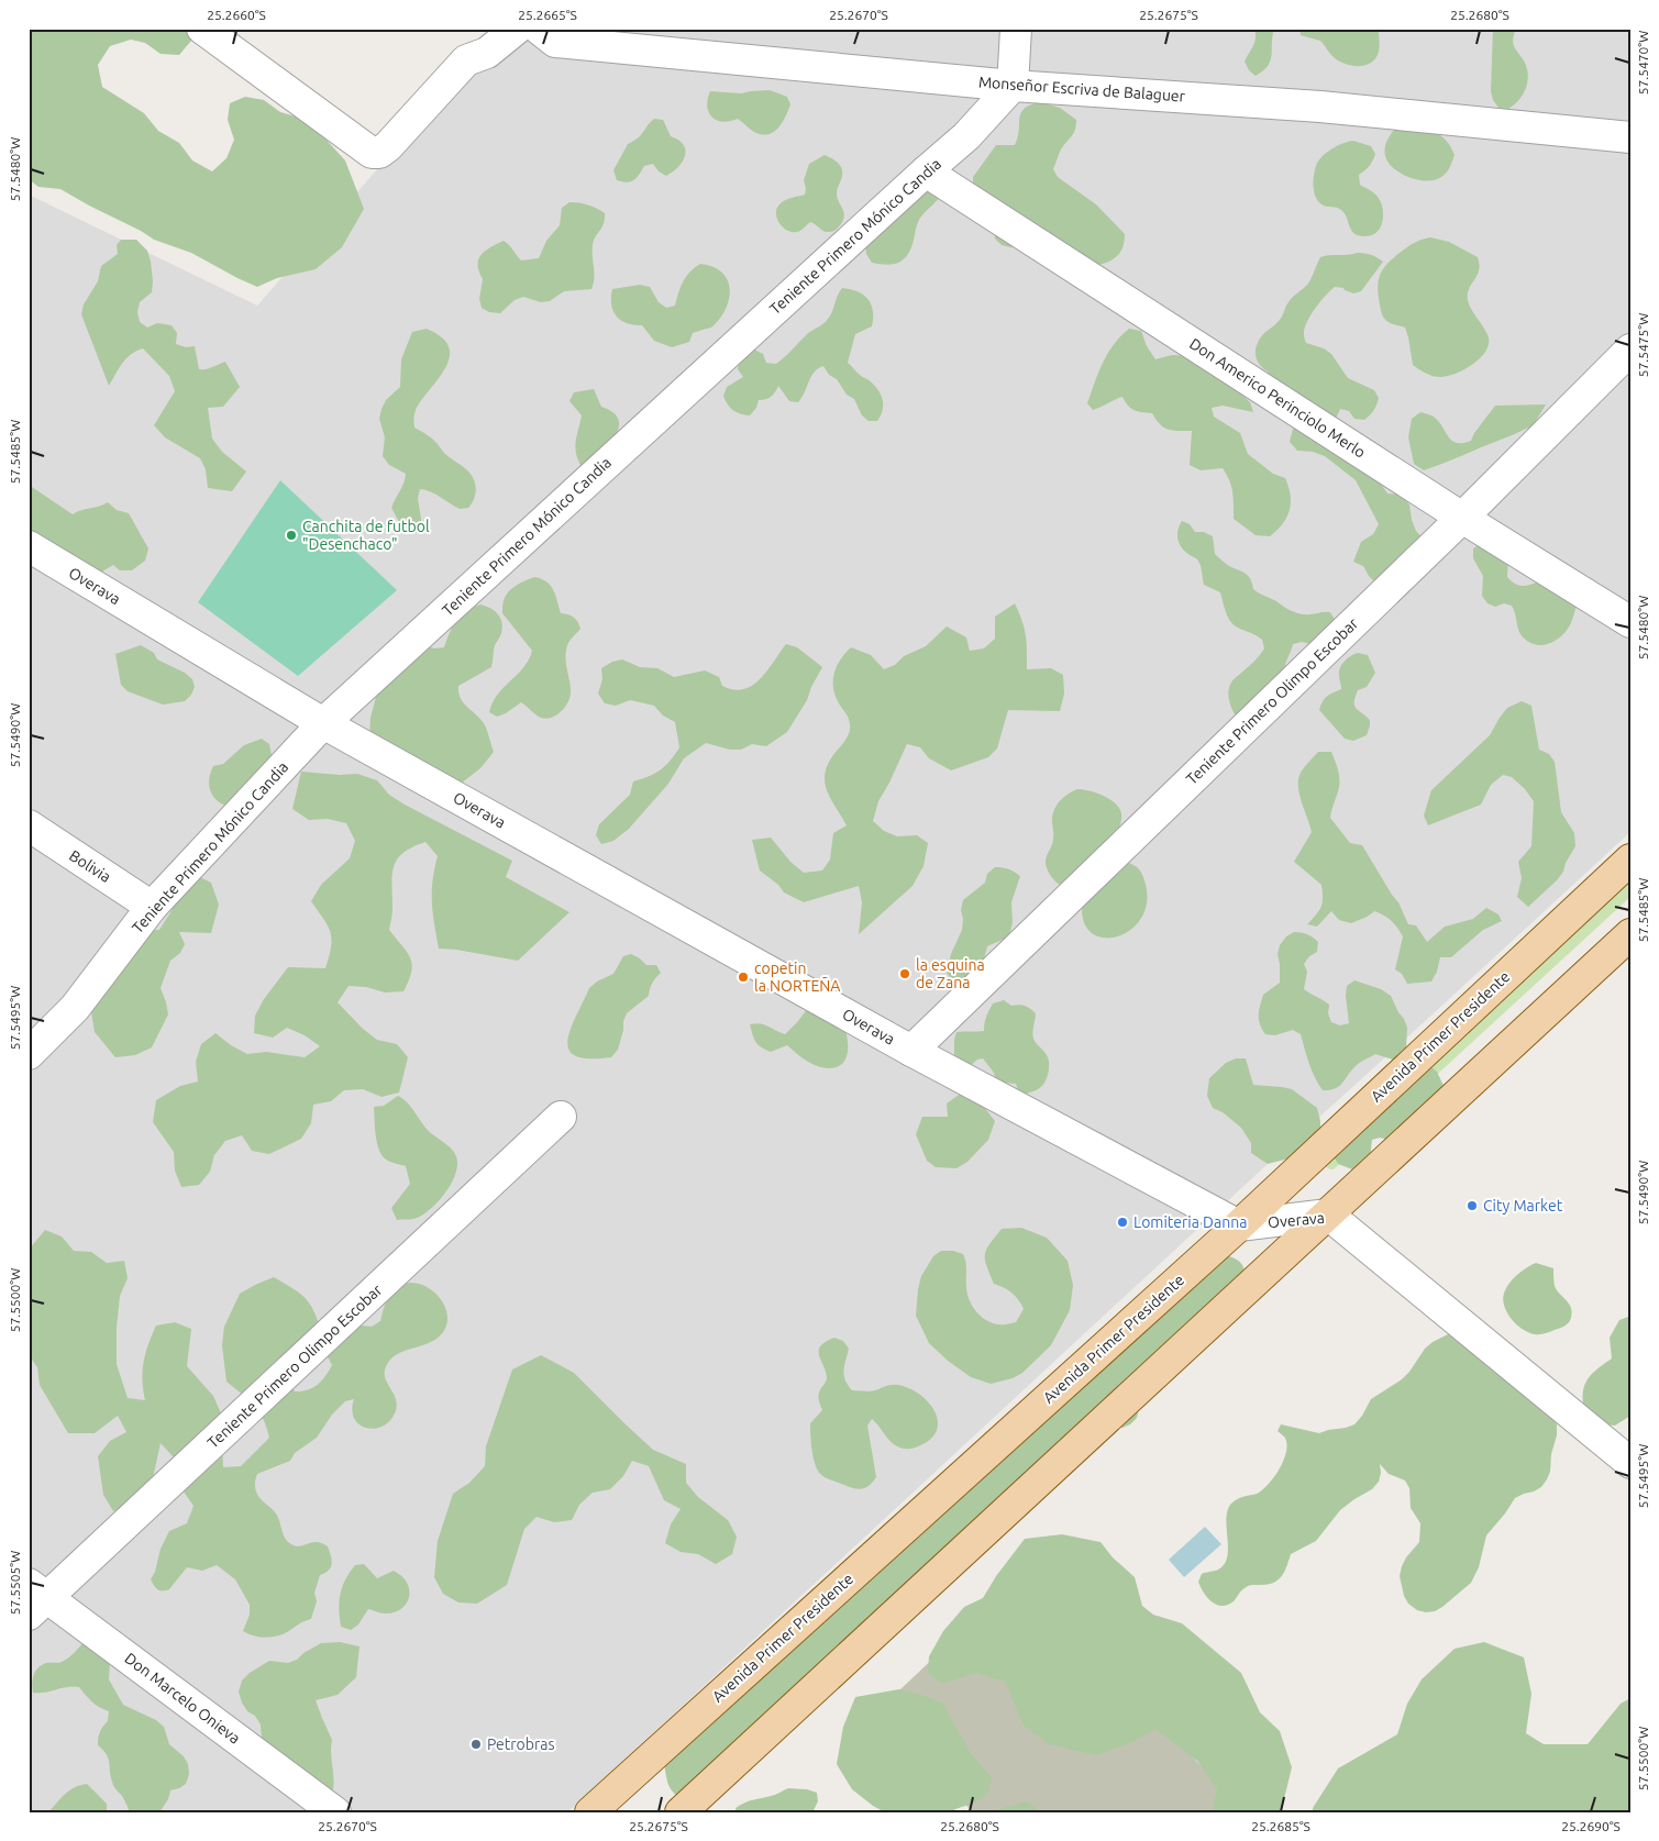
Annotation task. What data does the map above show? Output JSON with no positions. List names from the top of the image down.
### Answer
{
  "streets": {
    "main road": ["Avenida Primer Presidente"],
    "street": [
      "Monseñor Escriva de Balaguer",
      "Teniente Primero Mónico Candia",
      "Don Americo Perinciolo Merlo",
      "Overava",
      "Teniente Primero Olimpo Escobar",
      "Bolivia",
      "Don Marcelo Onieva"
    ]
  },
  "crossings": [
    ["Monseñor Escriva de Balaguer", "Teniente Primero Mónico Candia"],
    ["Teniente Primero Mónico Candia", "Don Americo Perinciolo Merlo"],
    ["Teniente Primero Mónico Candia", "Overava"],
    ["Teniente Primero Mónico Candia", "Bolivia"],
    ["Don Americo Perinciolo Merlo", "Teniente Primero Olimpo Escobar"],
    ["Overava", "Teniente Primero Olimpo Escobar"],
    ["Overava", "Avenida Primer Presidente"],
    ["Teniente Primero Olimpo Escobar", "Don Marcelo Onieva"]
  ],
  "places": [
    "Canchita de futbol \"Desenchaco\"",
    "la esquina de Zana",
    "copetin la NORTEÑA",
    "City Market",
    "Lomiteria Danna",
    "Petrobras"
  ],
  "coordinates": [
    "25.2660°S",
    "25.2665°S",
    "25.2670°S",
    "25.2675°S",
    "25.2680°S",
    "57.5470°W",
    "57.5480°W",
    "57.5475°W",
    "57.5485°W",
    "57.5490°W",
    "57.5495°W",
    "57.5500°W",
    "57.5505°W",
    "25.2685°S",
    "25.2690°S"
  ]
}
